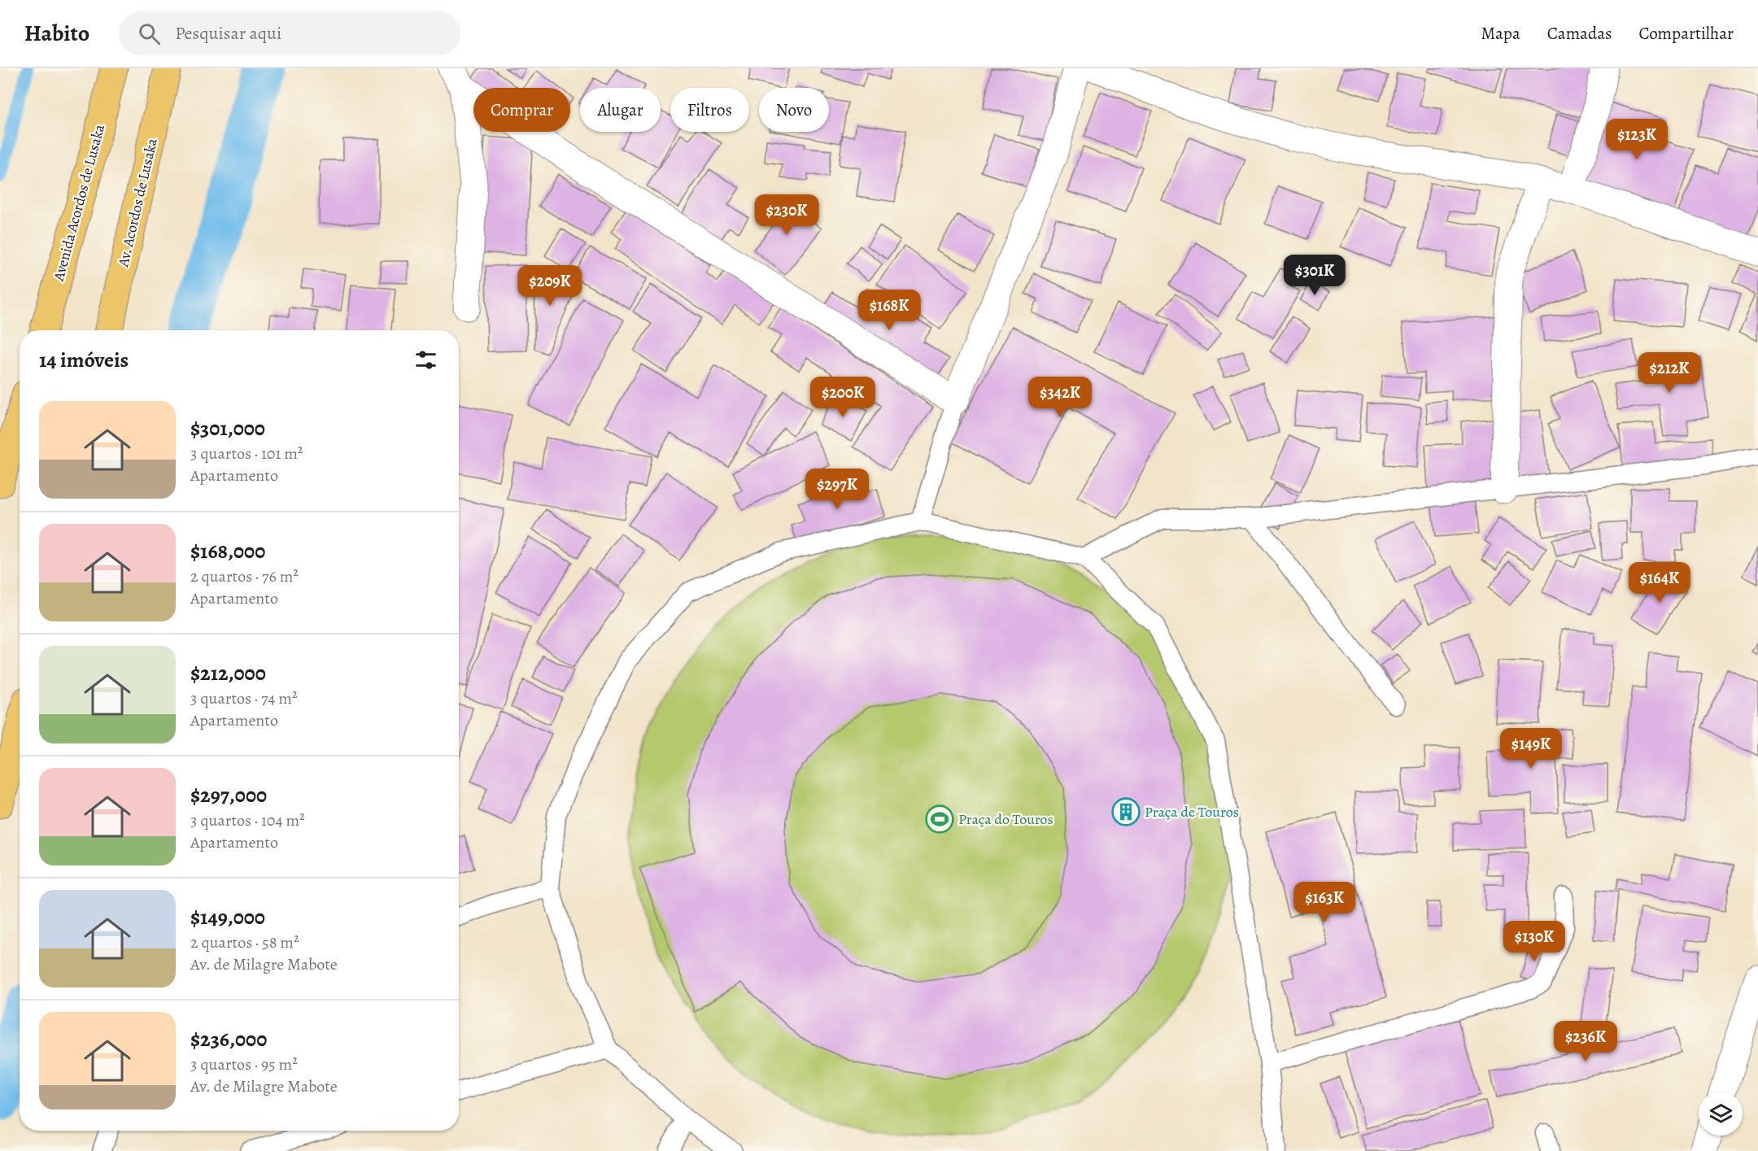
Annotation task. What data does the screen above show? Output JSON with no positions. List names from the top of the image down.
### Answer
{
  "streets": {
    "main road": ["Avenida Acordos de Lusaka", "Av. Acordos de Lusaka"]
  },
  "places": {
    "building": ["Praça de Touros"],
    "sports": ["Praça do Touros"]
  },
  "page": {
    "header": "Habito",
    "search": "Pesquisar aqui",
    "nav": ["Mapa", "Camadas", "Compartilhar"],
    "chip": [
      "Comprar",
      "Alugar",
      "Filtros",
      "Novo"
    ],
    "price": [
      "$123K",
      "$230K",
      "$301K",
      "$209K",
      "$168K",
      "$212K",
      "$200K",
      "$342K",
      "$297K",
      "$164K",
      "$149K",
      "$163K",
      "$130K",
      "$236K"
    ],
    "heading": "14 imóveis",
    "list": [
      {
        "name": "$301,000",
        "note": "3 quartos · 101 m² · Apartamento"
      },
      {
        "name": "$168,000",
        "note": "2 quartos · 76 m² · Apartamento"
      },
      {
        "name": "$212,000",
        "note": "3 quartos · 74 m² · Apartamento"
      },
      {
        "name": "$297,000",
        "note": "3 quartos · 104 m² · Apartamento"
      },
      {
        "name": "$149,000",
        "note": "2 quartos · 58 m² · Av. de Milagre Mabote"
      },
      {
        "name": "$236,000",
        "note": "3 quartos · 95 m² · Av. de Milagre Mabote"
      }
    ]
  }
}
